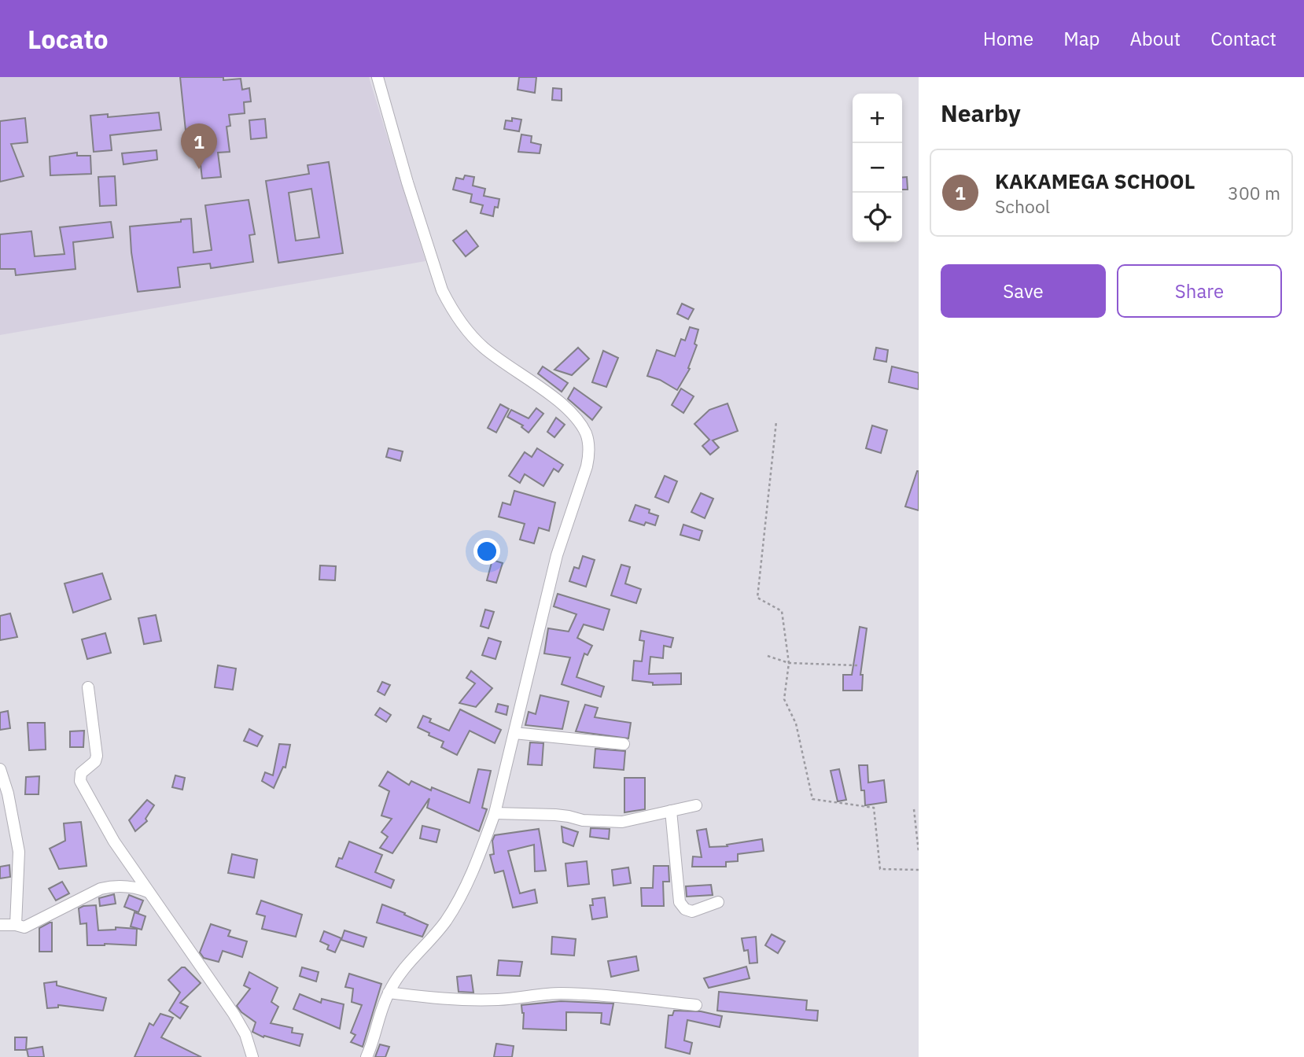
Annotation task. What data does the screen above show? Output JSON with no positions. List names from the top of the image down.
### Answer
{
  "page": {
    "header": "Locato",
    "nav": [
      "Home",
      "Map",
      "About",
      "Contact"
    ],
    "heading": "Nearby",
    "map_buttons": ["+", "−"],
    "pins": "1",
    "list": [
      {
        "mark": "1",
        "name": "KAKAMEGA SCHOOL",
        "note": "School",
        "value": "300 m"
      }
    ],
    "buttons": ["Save", "Share"]
  }
}
